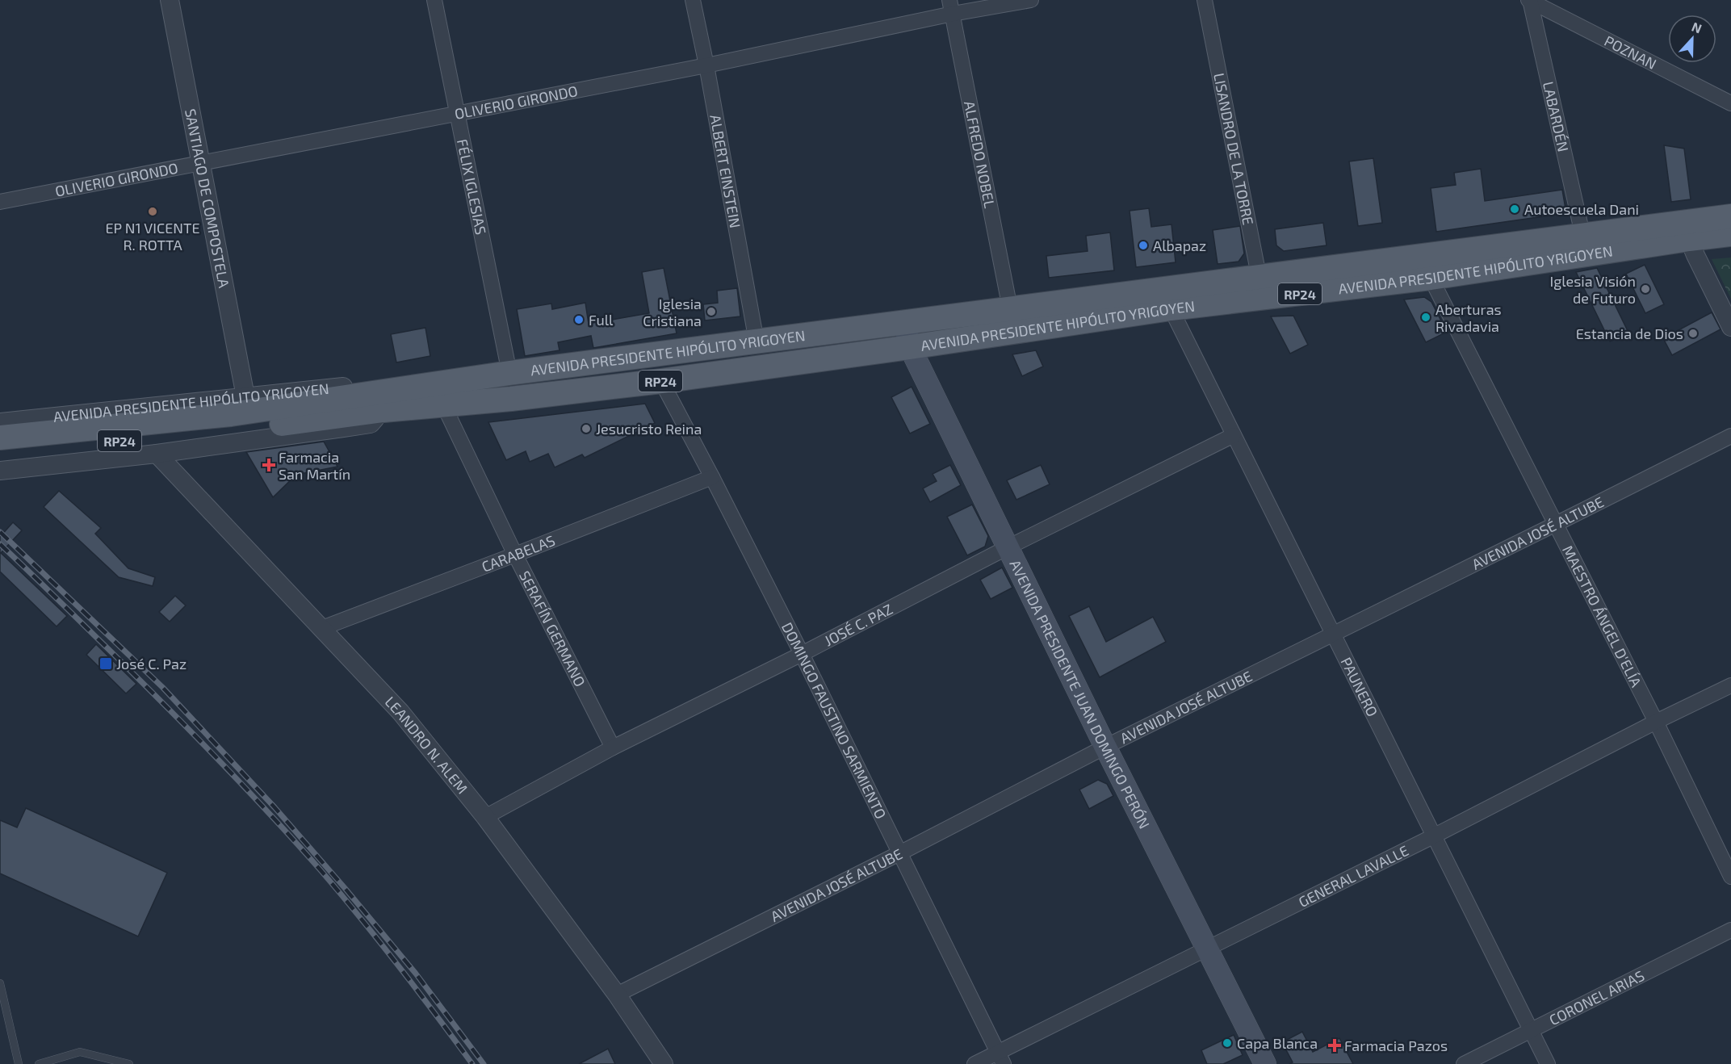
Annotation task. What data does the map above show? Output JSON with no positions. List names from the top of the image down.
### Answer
{
  "streets": {
    "main road": ["AVENIDA PRESIDENTE HIPÓLITO YRIGOYEN", "RP24", "AVENIDA PRESIDENTE JUAN DOMINGO PERÓN"],
    "street": [
      "POZNAN",
      "OLIVERIO GIRONDO",
      "LABARDÉN",
      "LISANDRO DE LA TORRE",
      "ALFREDO NOBEL",
      "ALBERT EINSTEIN",
      "FÉLIX IGLESIAS",
      "SANTIAGO DE COMPOSTELA",
      "AVENIDA JOSÉ ALTUBE",
      "CARABELAS",
      "MAESTRO ÁNGEL D'ELÍA",
      "JOSÉ C. PAZ",
      "SERAFÍN GERMANO",
      "PAUNERO",
      "DOMINGO FAUSTINO SARMIENTO",
      "LEANDRO N. ALEM",
      "GENERAL LAVALLE",
      "CORONEL ARIAS"
    ]
  },
  "crossings": [
    ["POZNAN", "LABARDÉN"],
    ["OLIVERIO GIRONDO", "ALFREDO NOBEL"],
    ["OLIVERIO GIRONDO", "ALBERT EINSTEIN"],
    ["OLIVERIO GIRONDO", "FÉLIX IGLESIAS"],
    ["OLIVERIO GIRONDO", "SANTIAGO DE COMPOSTELA"],
    ["LABARDÉN", "AVENIDA PRESIDENTE HIPÓLITO YRIGOYEN"],
    ["LISANDRO DE LA TORRE", "AVENIDA PRESIDENTE HIPÓLITO YRIGOYEN"],
    ["ALFREDO NOBEL", "AVENIDA PRESIDENTE HIPÓLITO YRIGOYEN"],
    ["ALBERT EINSTEIN", "AVENIDA PRESIDENTE HIPÓLITO YRIGOYEN"],
    ["FÉLIX IGLESIAS", "AVENIDA PRESIDENTE HIPÓLITO YRIGOYEN"],
    ["SANTIAGO DE COMPOSTELA", "AVENIDA PRESIDENTE HIPÓLITO YRIGOYEN"],
    ["AVENIDA PRESIDENTE HIPÓLITO YRIGOYEN", "MAESTRO ÁNGEL D'ELÍA"],
    ["AVENIDA PRESIDENTE HIPÓLITO YRIGOYEN", "SERAFÍN GERMANO"],
    ["AVENIDA PRESIDENTE HIPÓLITO YRIGOYEN", "PAUNERO"],
    ["AVENIDA PRESIDENTE HIPÓLITO YRIGOYEN", "AVENIDA PRESIDENTE JUAN DOMINGO PERÓN"],
    ["AVENIDA PRESIDENTE HIPÓLITO YRIGOYEN", "DOMINGO FAUSTINO SARMIENTO"],
    ["AVENIDA JOSÉ ALTUBE", "MAESTRO ÁNGEL D'ELÍA"],
    ["AVENIDA JOSÉ ALTUBE", "PAUNERO"],
    ["AVENIDA JOSÉ ALTUBE", "AVENIDA PRESIDENTE JUAN DOMINGO PERÓN"],
    ["AVENIDA JOSÉ ALTUBE", "DOMINGO FAUSTINO SARMIENTO"],
    ["AVENIDA JOSÉ ALTUBE", "LEANDRO N. ALEM"],
    ["CARABELAS", "SERAFÍN GERMANO"],
    ["CARABELAS", "DOMINGO FAUSTINO SARMIENTO"],
    ["CARABELAS", "LEANDRO N. ALEM"],
    ["MAESTRO ÁNGEL D'ELÍA", "GENERAL LAVALLE"],
    ["JOSÉ C. PAZ", "SERAFÍN GERMANO"],
    ["JOSÉ C. PAZ", "PAUNERO"],
    ["JOSÉ C. PAZ", "AVENIDA PRESIDENTE JUAN DOMINGO PERÓN"],
    ["JOSÉ C. PAZ", "DOMINGO FAUSTINO SARMIENTO"],
    ["JOSÉ C. PAZ", "LEANDRO N. ALEM"],
    ["PAUNERO", "GENERAL LAVALLE"],
    ["PAUNERO", "CORONEL ARIAS"],
    ["AVENIDA PRESIDENTE JUAN DOMINGO PERÓN", "GENERAL LAVALLE"],
    ["DOMINGO FAUSTINO SARMIENTO", "GENERAL LAVALLE"]
  ],
  "places": {
    "other": [
      "Autoescuela Dani",
      "EP N1 VICENTE R. ROTTA",
      "Albapaz",
      "Iglesia Visión de Futuro",
      "Iglesia Cristiana",
      "Aberturas Rivadavia",
      "Full",
      "Estancia de Dios",
      "Jesucristo Reina",
      "Capa Blanca"
    ],
    "health": ["Farmacia San Martín", "Farmacia Pazos"],
    "transit": ["José C. Paz"]
  },
  "north": "top"
}
